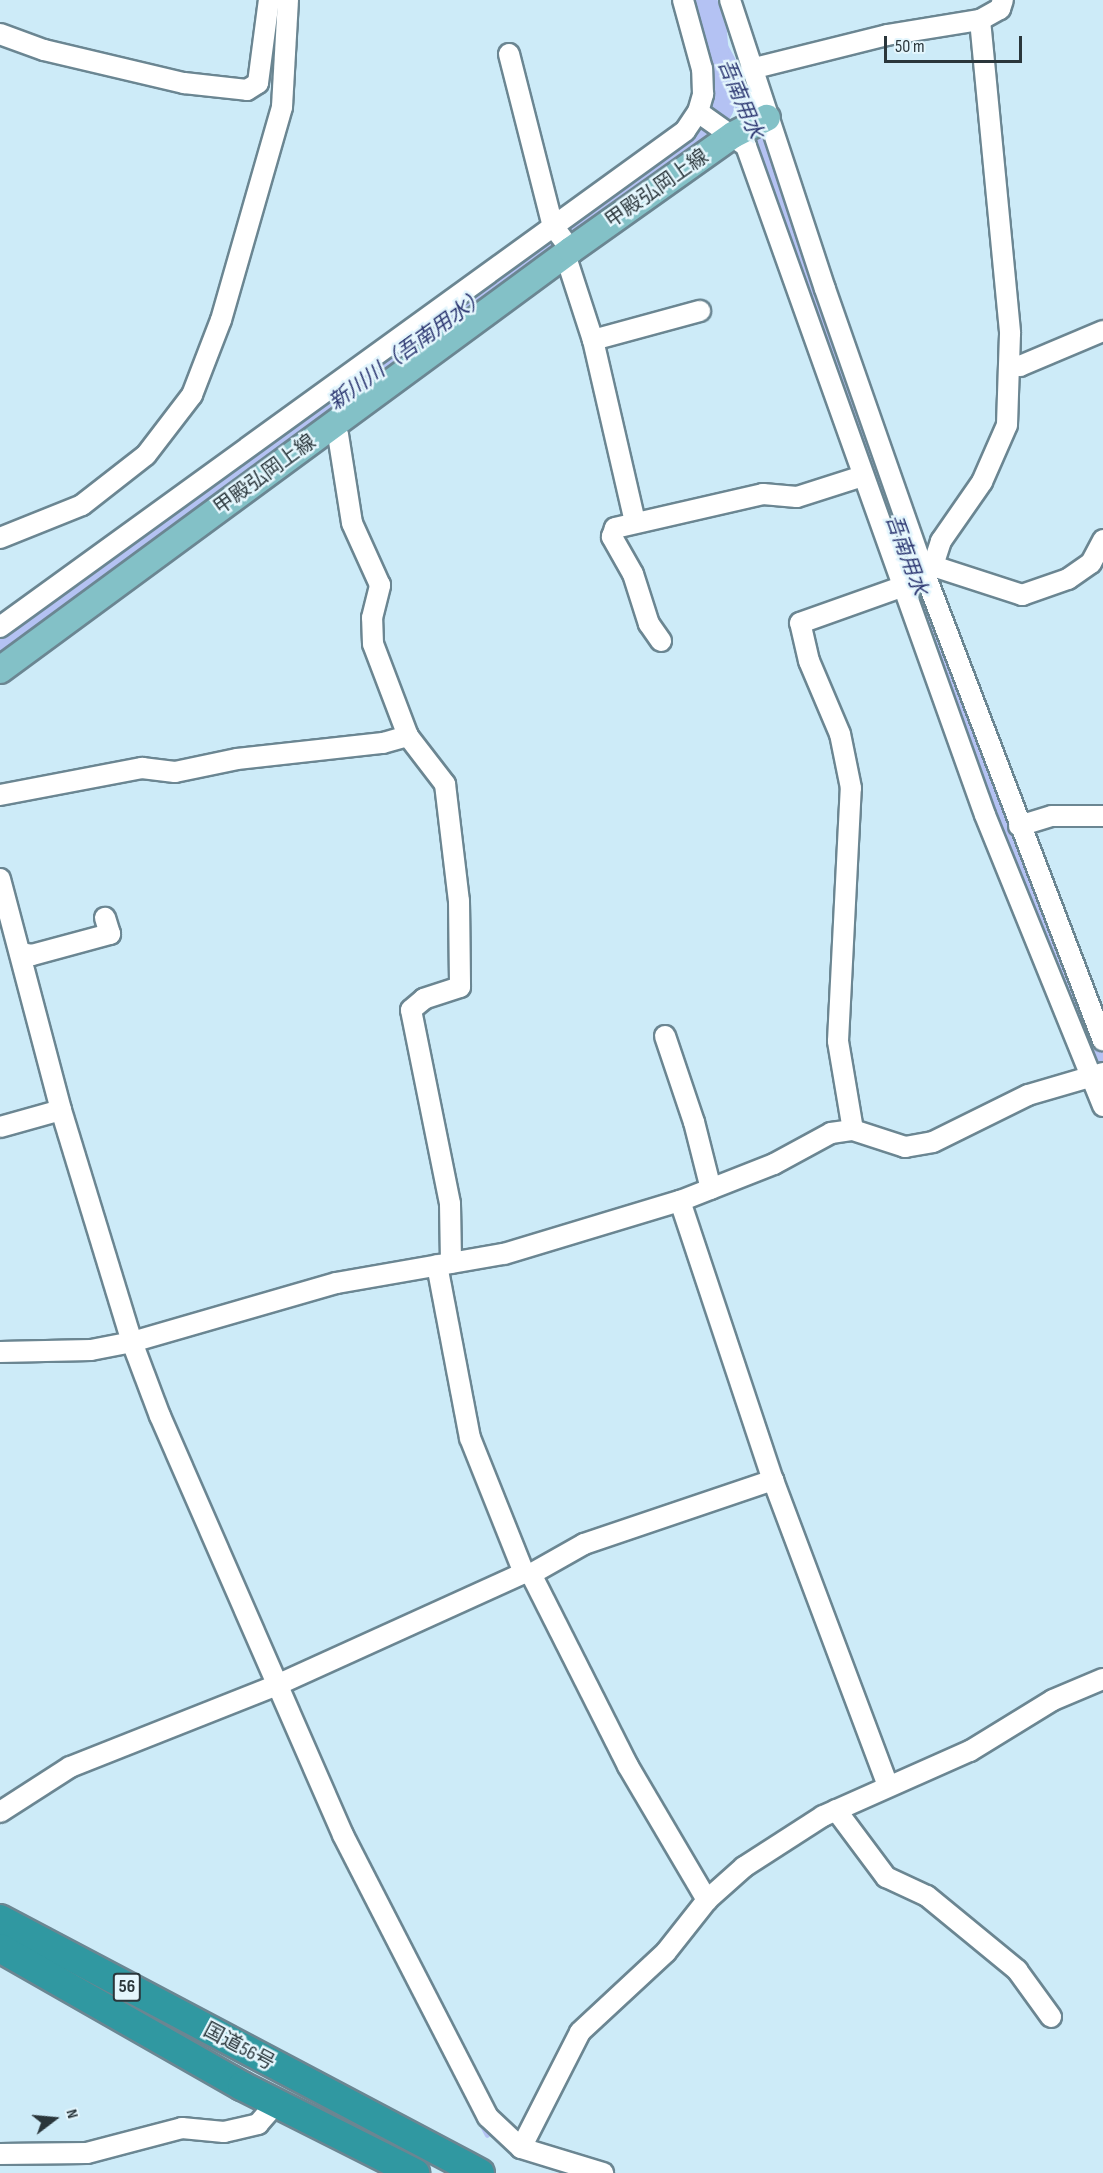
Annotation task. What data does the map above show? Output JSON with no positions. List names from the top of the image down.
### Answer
{
  "streets": {
    "highway": ["56", "国道56号"],
    "main road": ["甲殿弘岡上線"]
  },
  "water": ["吾南用水", "新川川（吾南用水）"],
  "scale_bar": "50 m",
  "north": "right"
}
